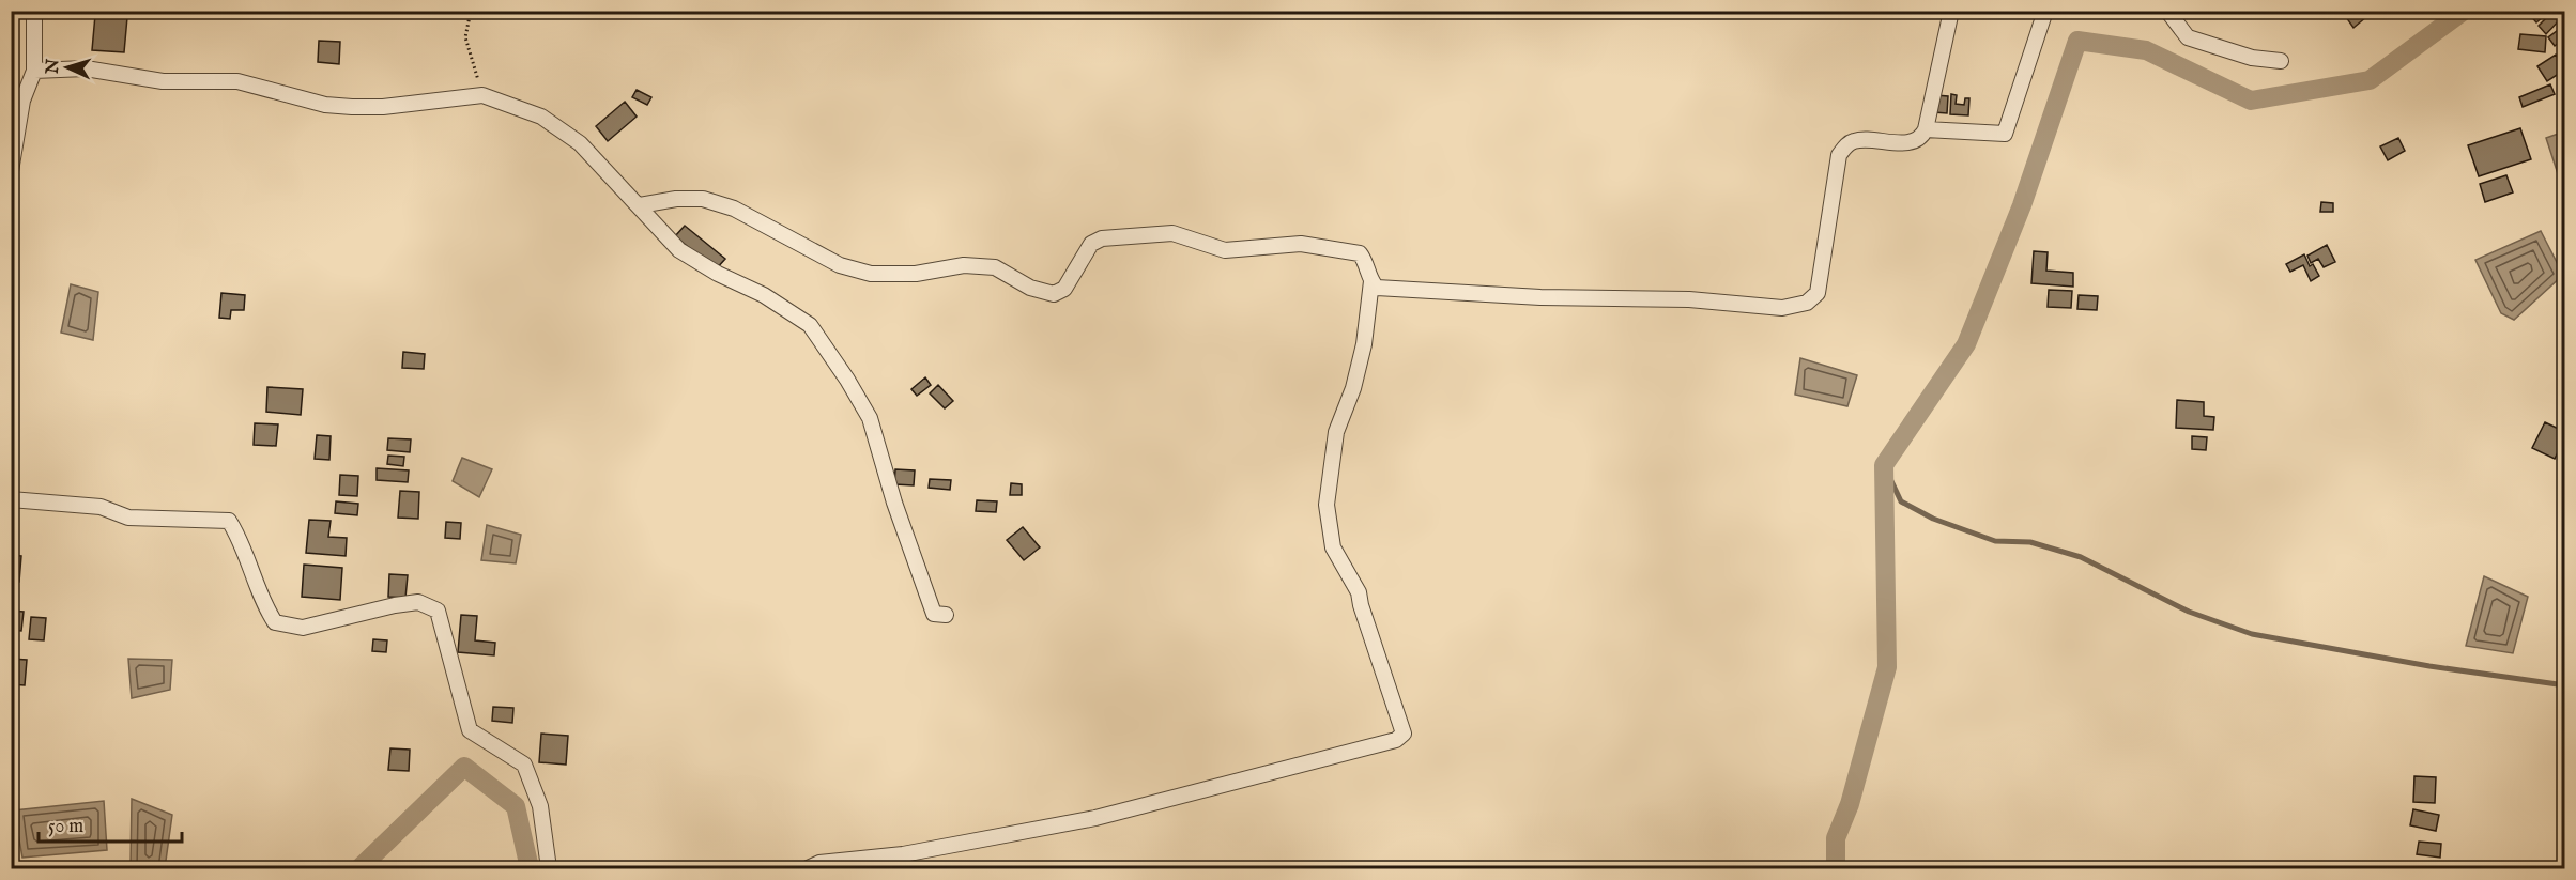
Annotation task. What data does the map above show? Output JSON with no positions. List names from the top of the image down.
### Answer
{
  "scale_bar": "50 m",
  "north": "left"
}
